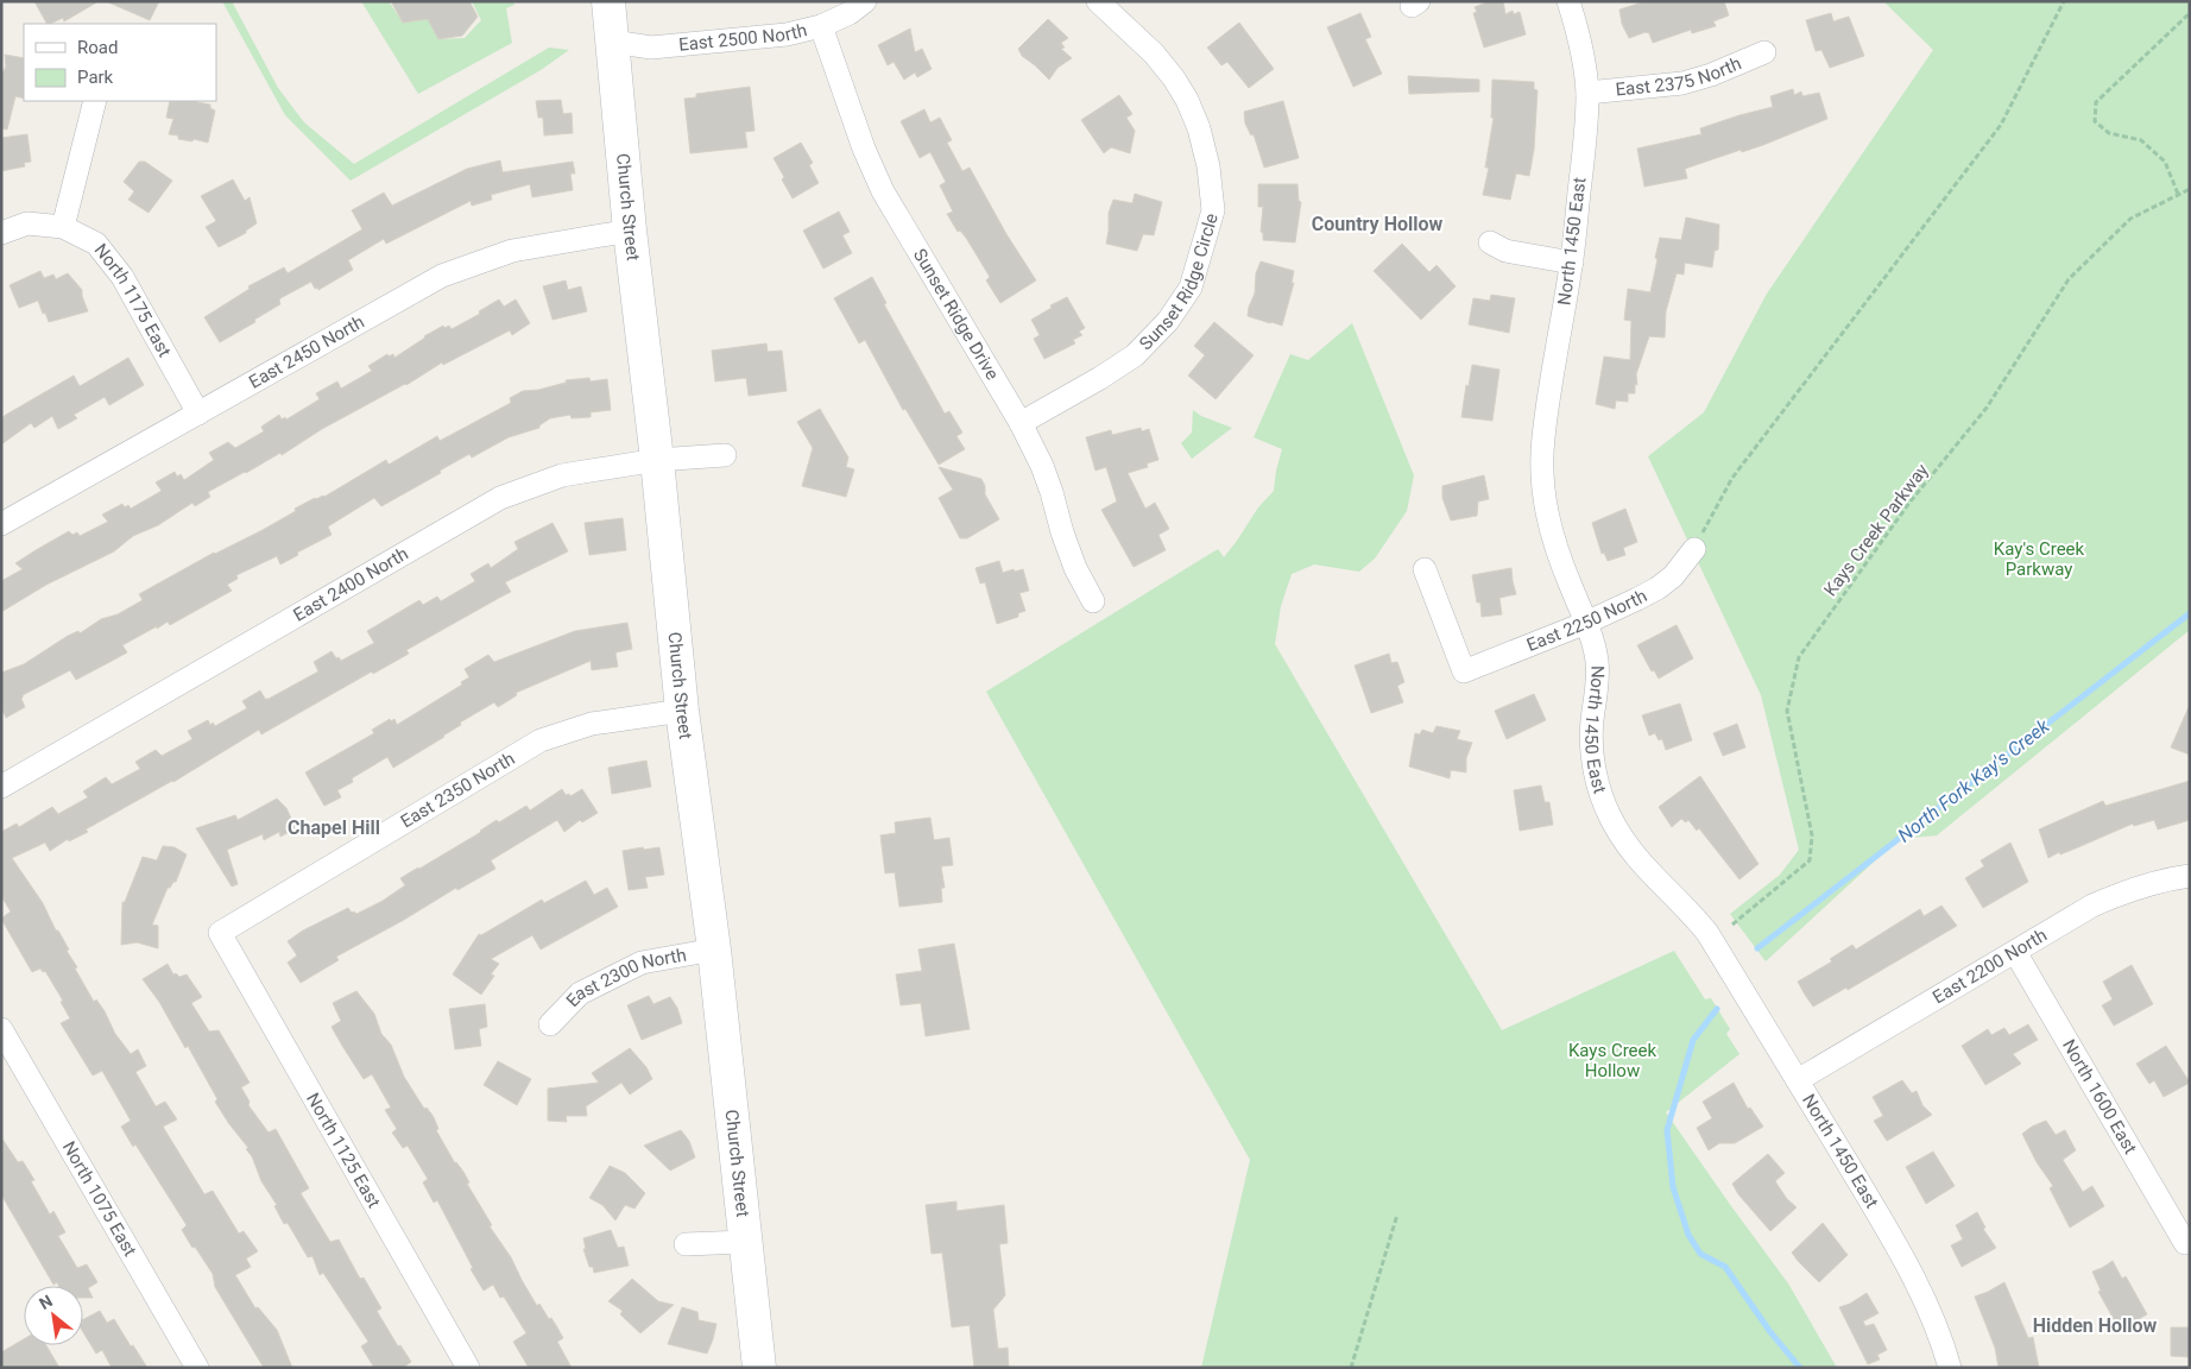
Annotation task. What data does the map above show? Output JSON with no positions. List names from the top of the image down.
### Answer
{
  "streets": {
    "street": [
      "East 2500 North",
      "East 2375 North",
      "Church Street",
      "North 1450 East",
      "Sunset Ridge Circle",
      "North 1175 East",
      "Sunset Ridge Drive",
      "East 2450 North",
      "East 2400 North",
      "East 2250 North",
      "East 2350 North",
      "East 2200 North",
      "East 2300 North",
      "North 1600 East",
      "North 1125 East",
      "North 1075 East"
    ],
    "path": ["Kays Creek Parkway"]
  },
  "crossings": [
    ["East 2500 North", "Church Street"],
    ["East 2500 North", "Sunset Ridge Drive"],
    ["East 2375 North", "North 1450 East"],
    ["Church Street", "East 2450 North"],
    ["Church Street", "East 2400 North"],
    ["Church Street", "East 2350 North"],
    ["Church Street", "East 2300 North"],
    ["North 1450 East", "East 2250 North"],
    ["North 1450 East", "East 2200 North"],
    ["Sunset Ridge Circle", "Sunset Ridge Drive"],
    ["North 1175 East", "East 2450 North"],
    ["East 2350 North", "North 1125 East"],
    ["East 2200 North", "North 1600 East"]
  ],
  "districts": ["Country Hollow", "Chapel Hill", "Hidden Hollow"],
  "water": ["North Fork Kay's Creek"],
  "parks": ["Kay's Creek Parkway", "Kays Creek Hollow"],
  "legend": ["Road", "Park"],
  "north": "top left"
}
